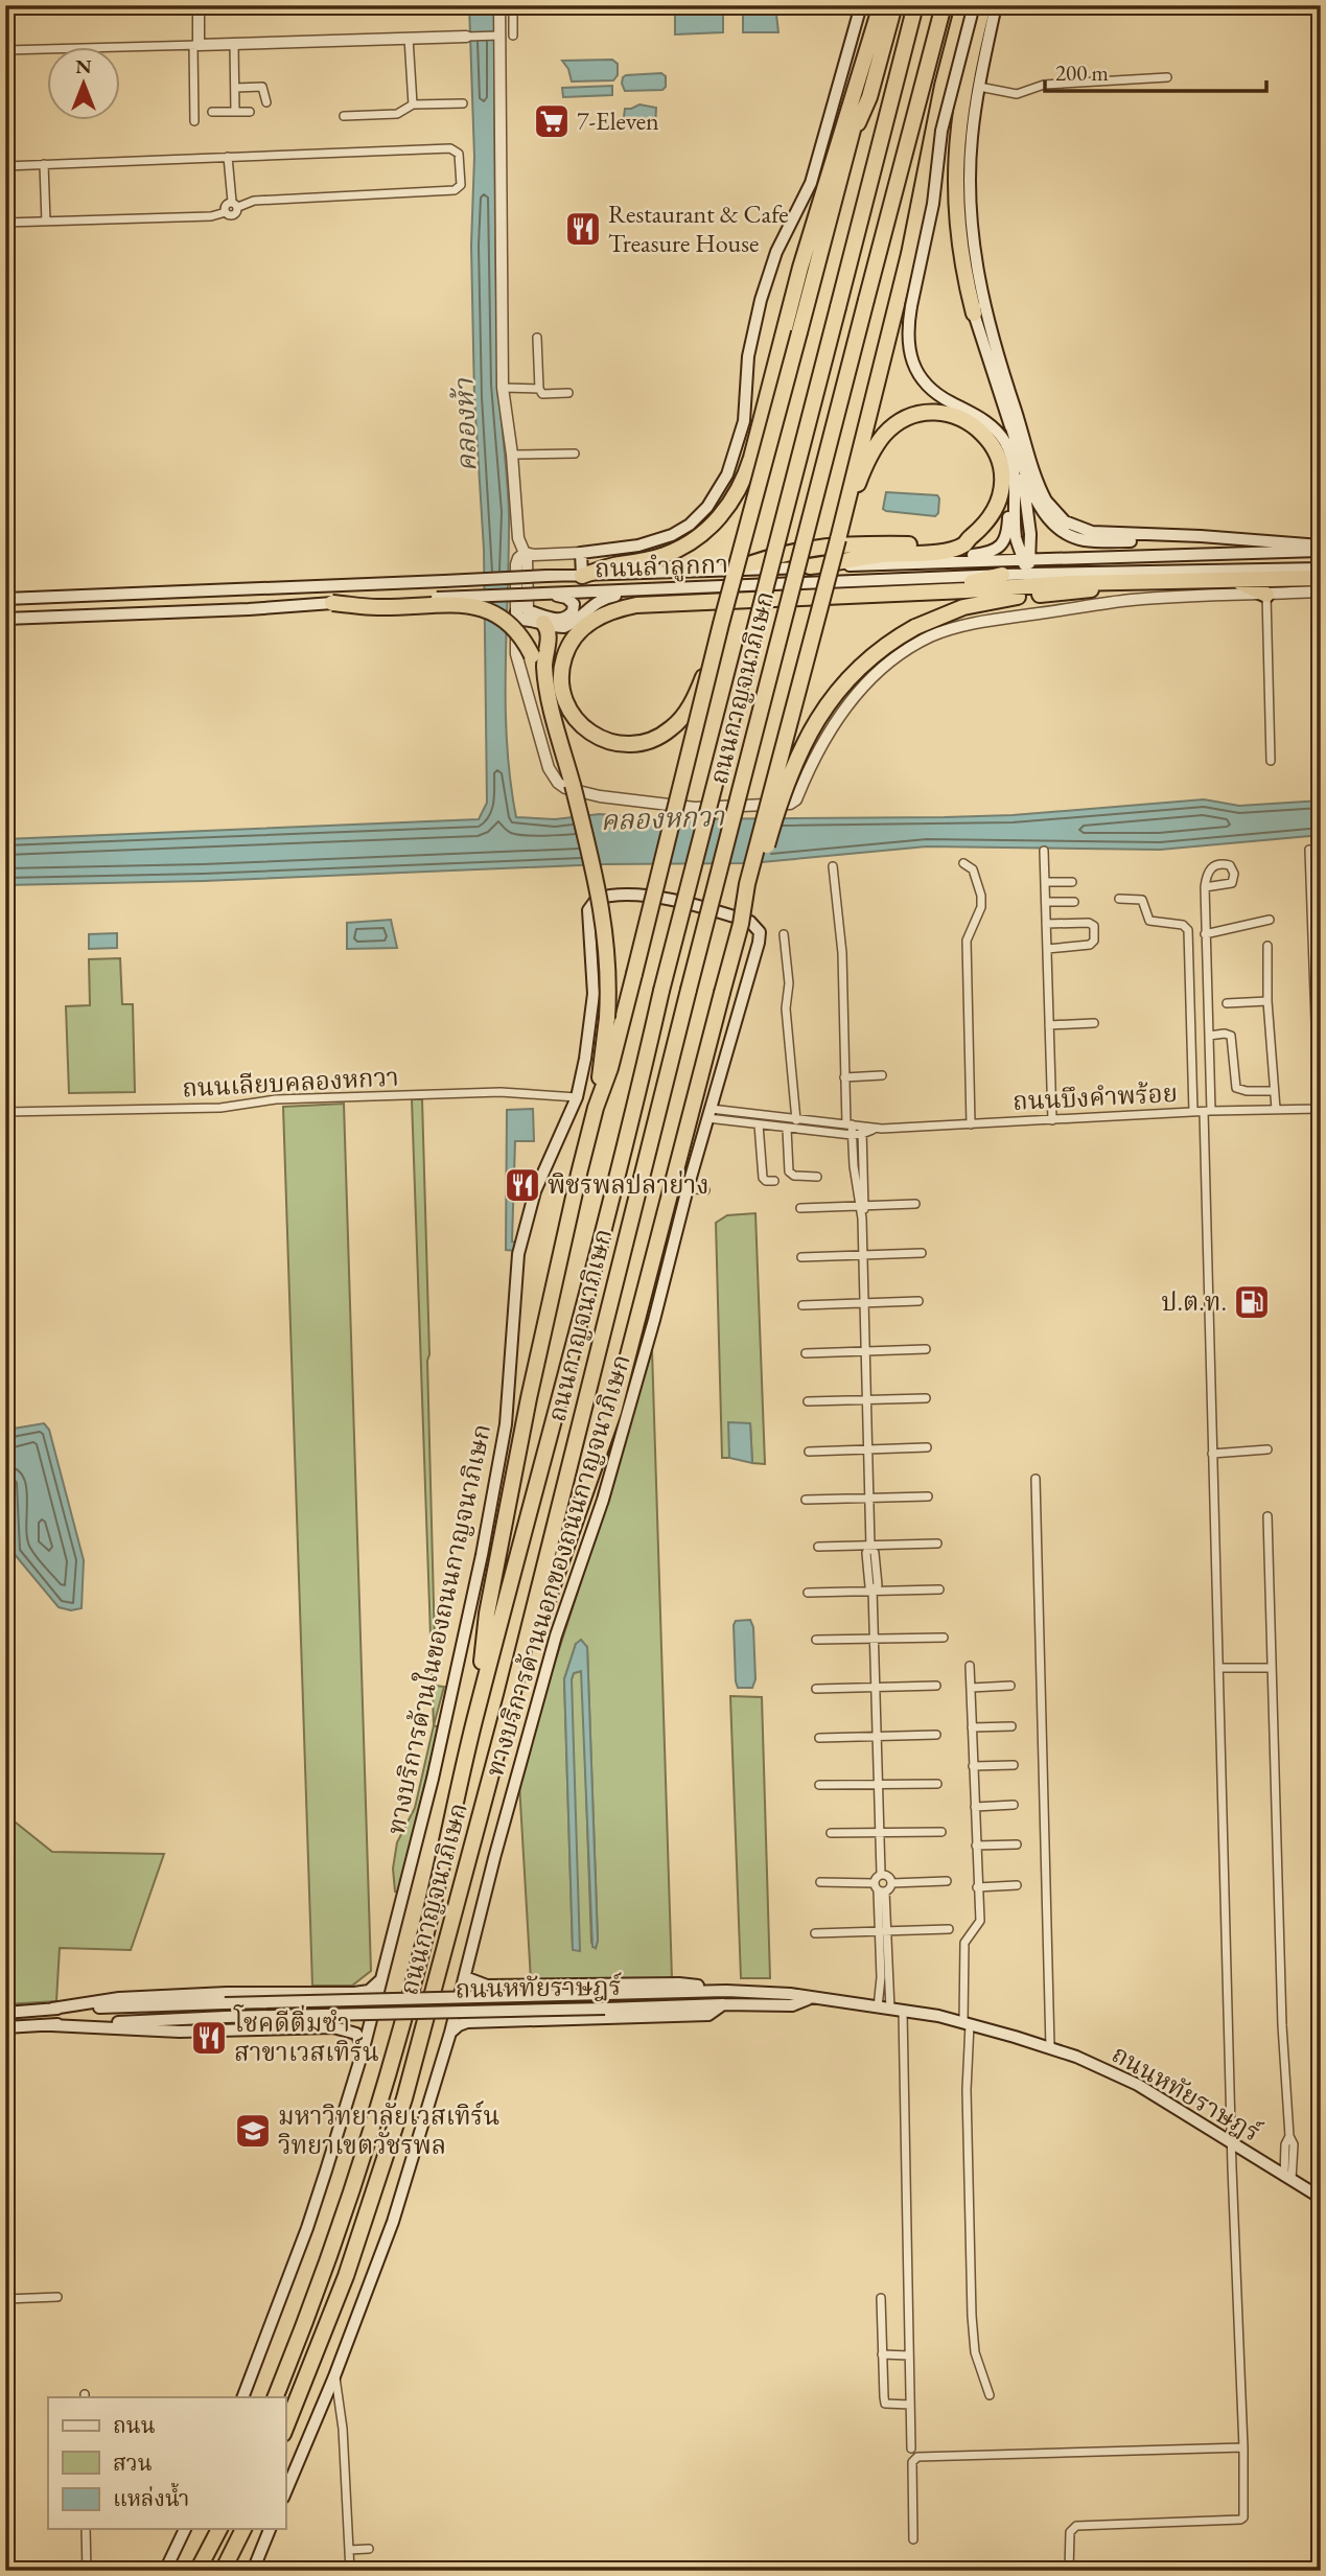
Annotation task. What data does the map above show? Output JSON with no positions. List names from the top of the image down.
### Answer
{
  "streets": {
    "highway": ["ถนนกาญจนาภิเษก"],
    "main road": [
      "ถนนลำลูกกา",
      "ทางบริการด้านนอกของถนนกาญจนาภิเษก",
      "ทางบริการด้านในของถนนกาญจนาภิเษก",
      "ถนนหทัยราษฎร์"
    ],
    "street": ["ถนนเลียบคลองหกวา", "ถนนบึงคำพร้อย"]
  },
  "crossings": [
    ["ถนนเลียบคลองหกวา", "ทางบริการด้านในของถนนกาญจนาภิเษก"],
    ["ถนนบึงคำพร้อย", "ทางบริการด้านนอกของถนนกาญจนาภิเษก"],
    ["ทางบริการด้านนอกของถนนกาญจนาภิเษก", "ทางบริการด้านในของถนนกาญจนาภิเษก"]
  ],
  "water": ["คลองห้า", "คลองหกวา"],
  "places": {
    "supermarket": ["7-Eleven"],
    "restaurant": ["Restaurant & Cafe Treasure House", "พิชรพลปลาย่าง", "โชคดีติ่มซำ สาขาเวสเทิร์น"],
    "fuel station": ["ป.ต.ท."],
    "school or university": ["มหาวิทยาลัยเวสเทิร์น วิทยาเขตวัชรพล"]
  },
  "legend": ["ถนน", "สวน", "แหล่งน้ำ"],
  "scale_bar": "200 m",
  "north": "top"
}
